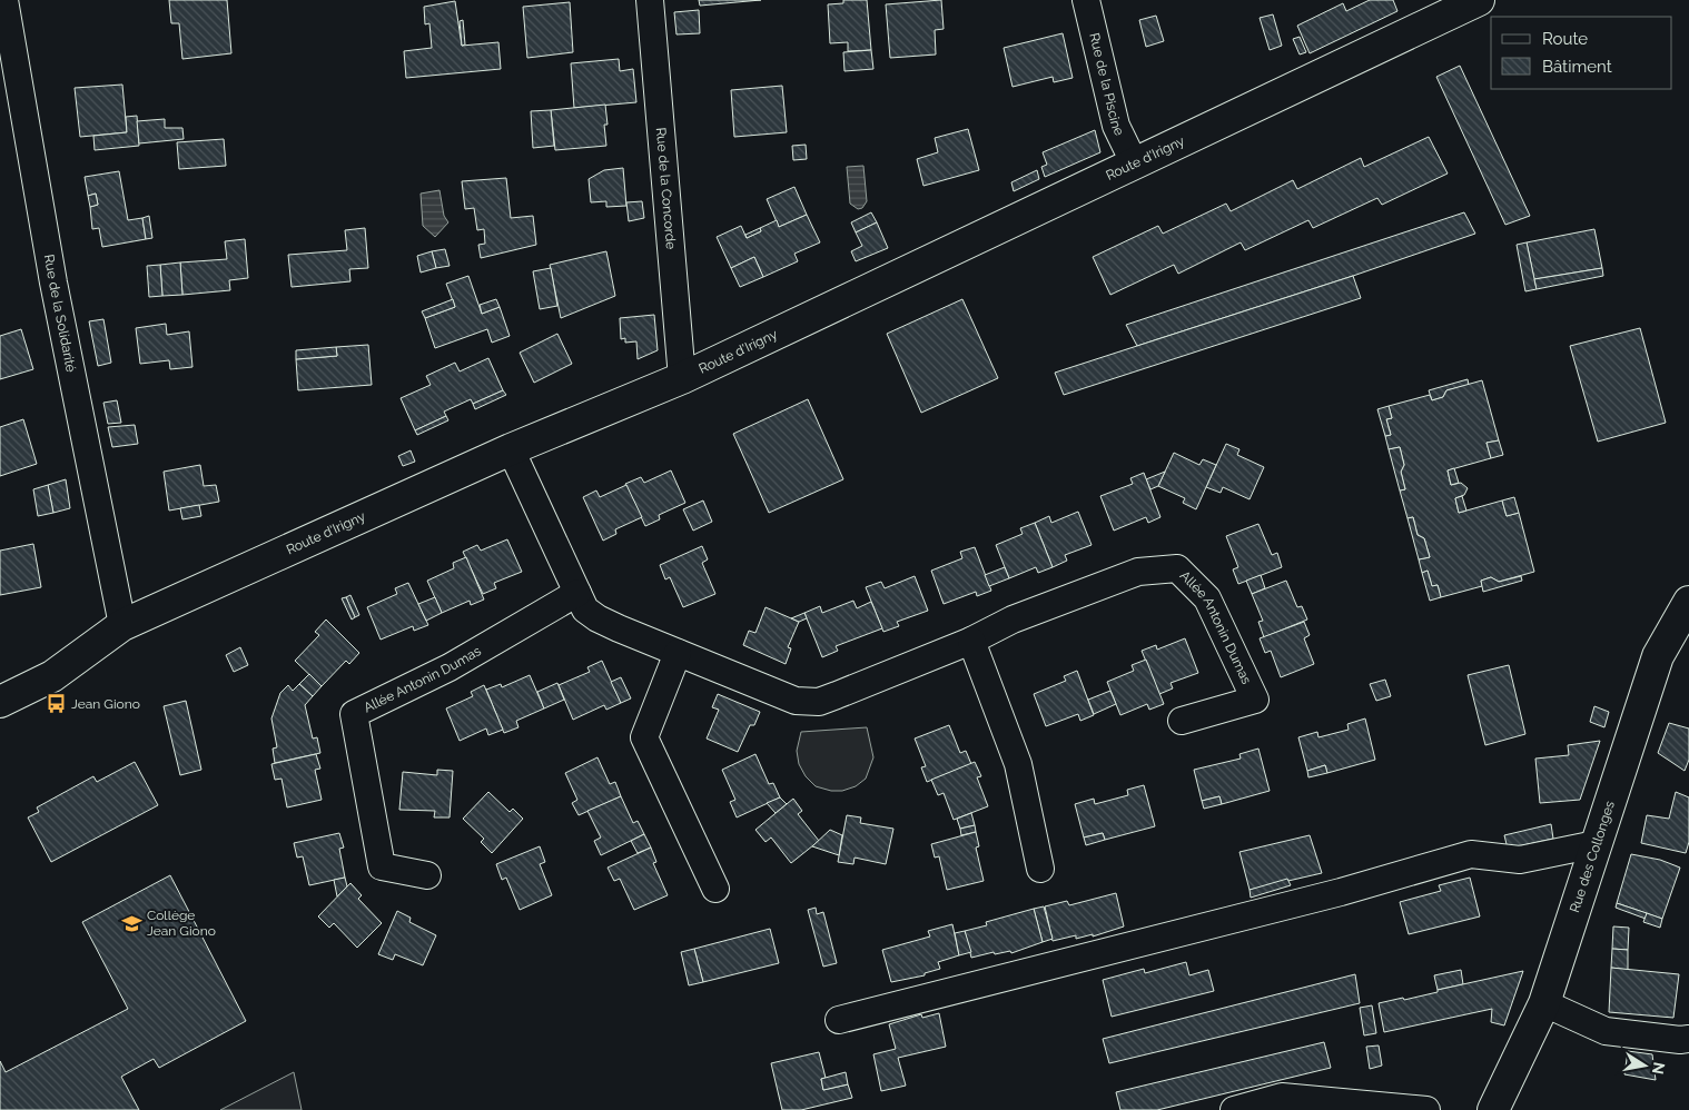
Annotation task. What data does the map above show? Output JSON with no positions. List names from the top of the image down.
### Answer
{
  "streets": {
    "street": [
      "Rue de la Piscine",
      "Route d'Irigny",
      "Rue de la Concorde",
      "Rue de la Solidarité",
      "Allée Antonin Dumas",
      "Rue des Collonges"
    ]
  },
  "crossings": [
    ["Rue de la Piscine", "Route d'Irigny"],
    ["Route d'Irigny", "Rue de la Concorde"],
    ["Route d'Irigny", "Rue de la Solidarité"],
    ["Route d'Irigny", "Allée Antonin Dumas"]
  ],
  "places": {
    "bus stop": ["Jean Giono"],
    "school or university": ["Collège Jean Giono"]
  },
  "legend": ["Route", "Bâtiment"],
  "north": "right"
}
